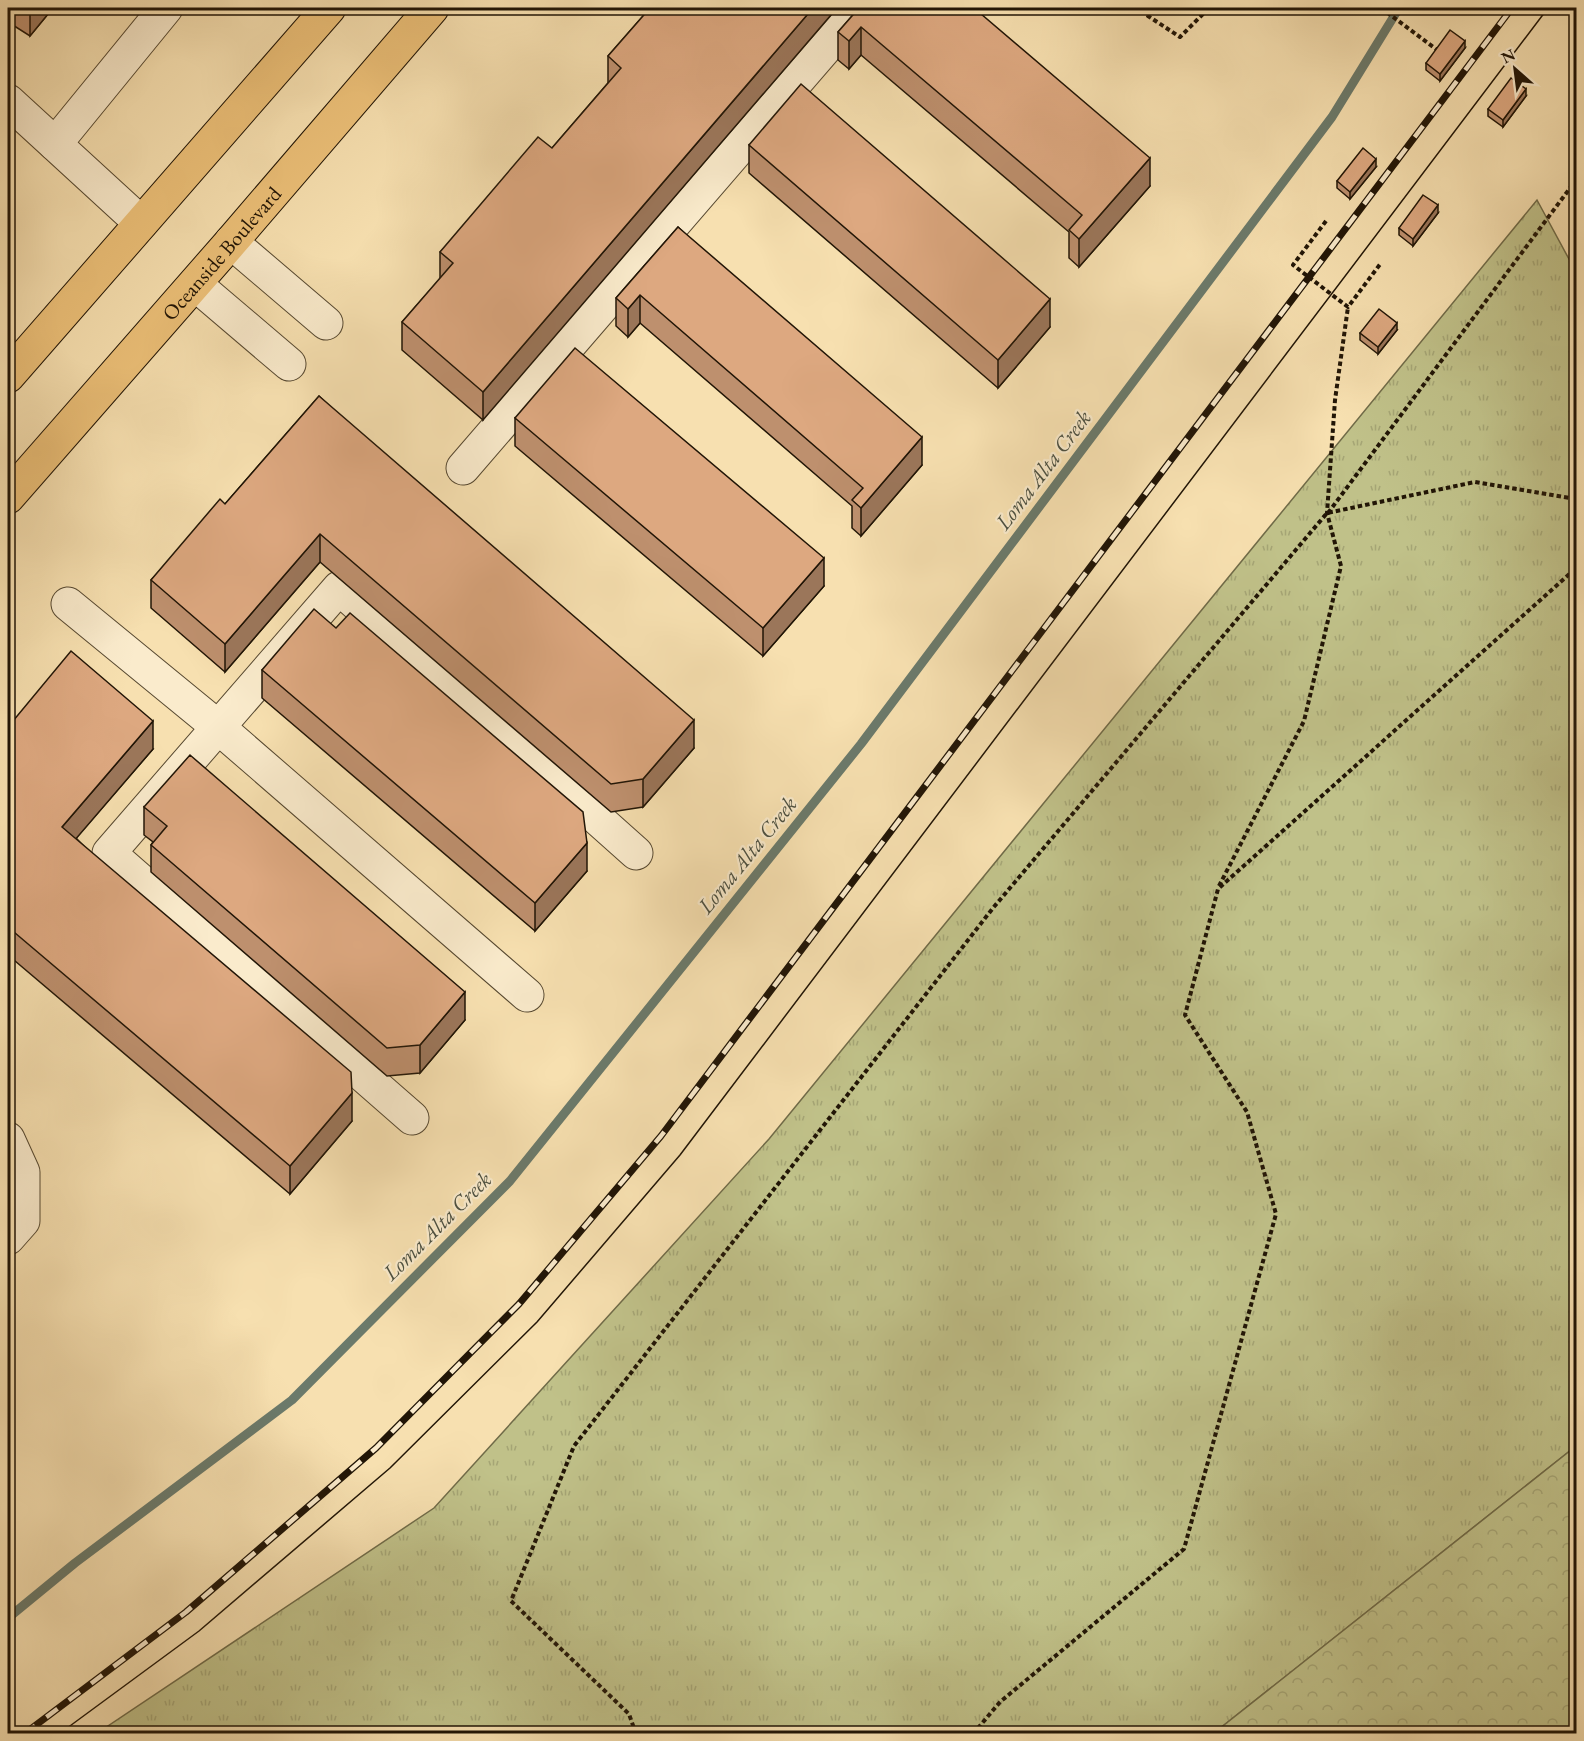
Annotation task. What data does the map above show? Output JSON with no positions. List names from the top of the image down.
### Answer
{
  "streets": {
    "main road": ["Oceanside Boulevard"]
  },
  "water": ["Loma Alta Creek"],
  "north": "top left"
}
